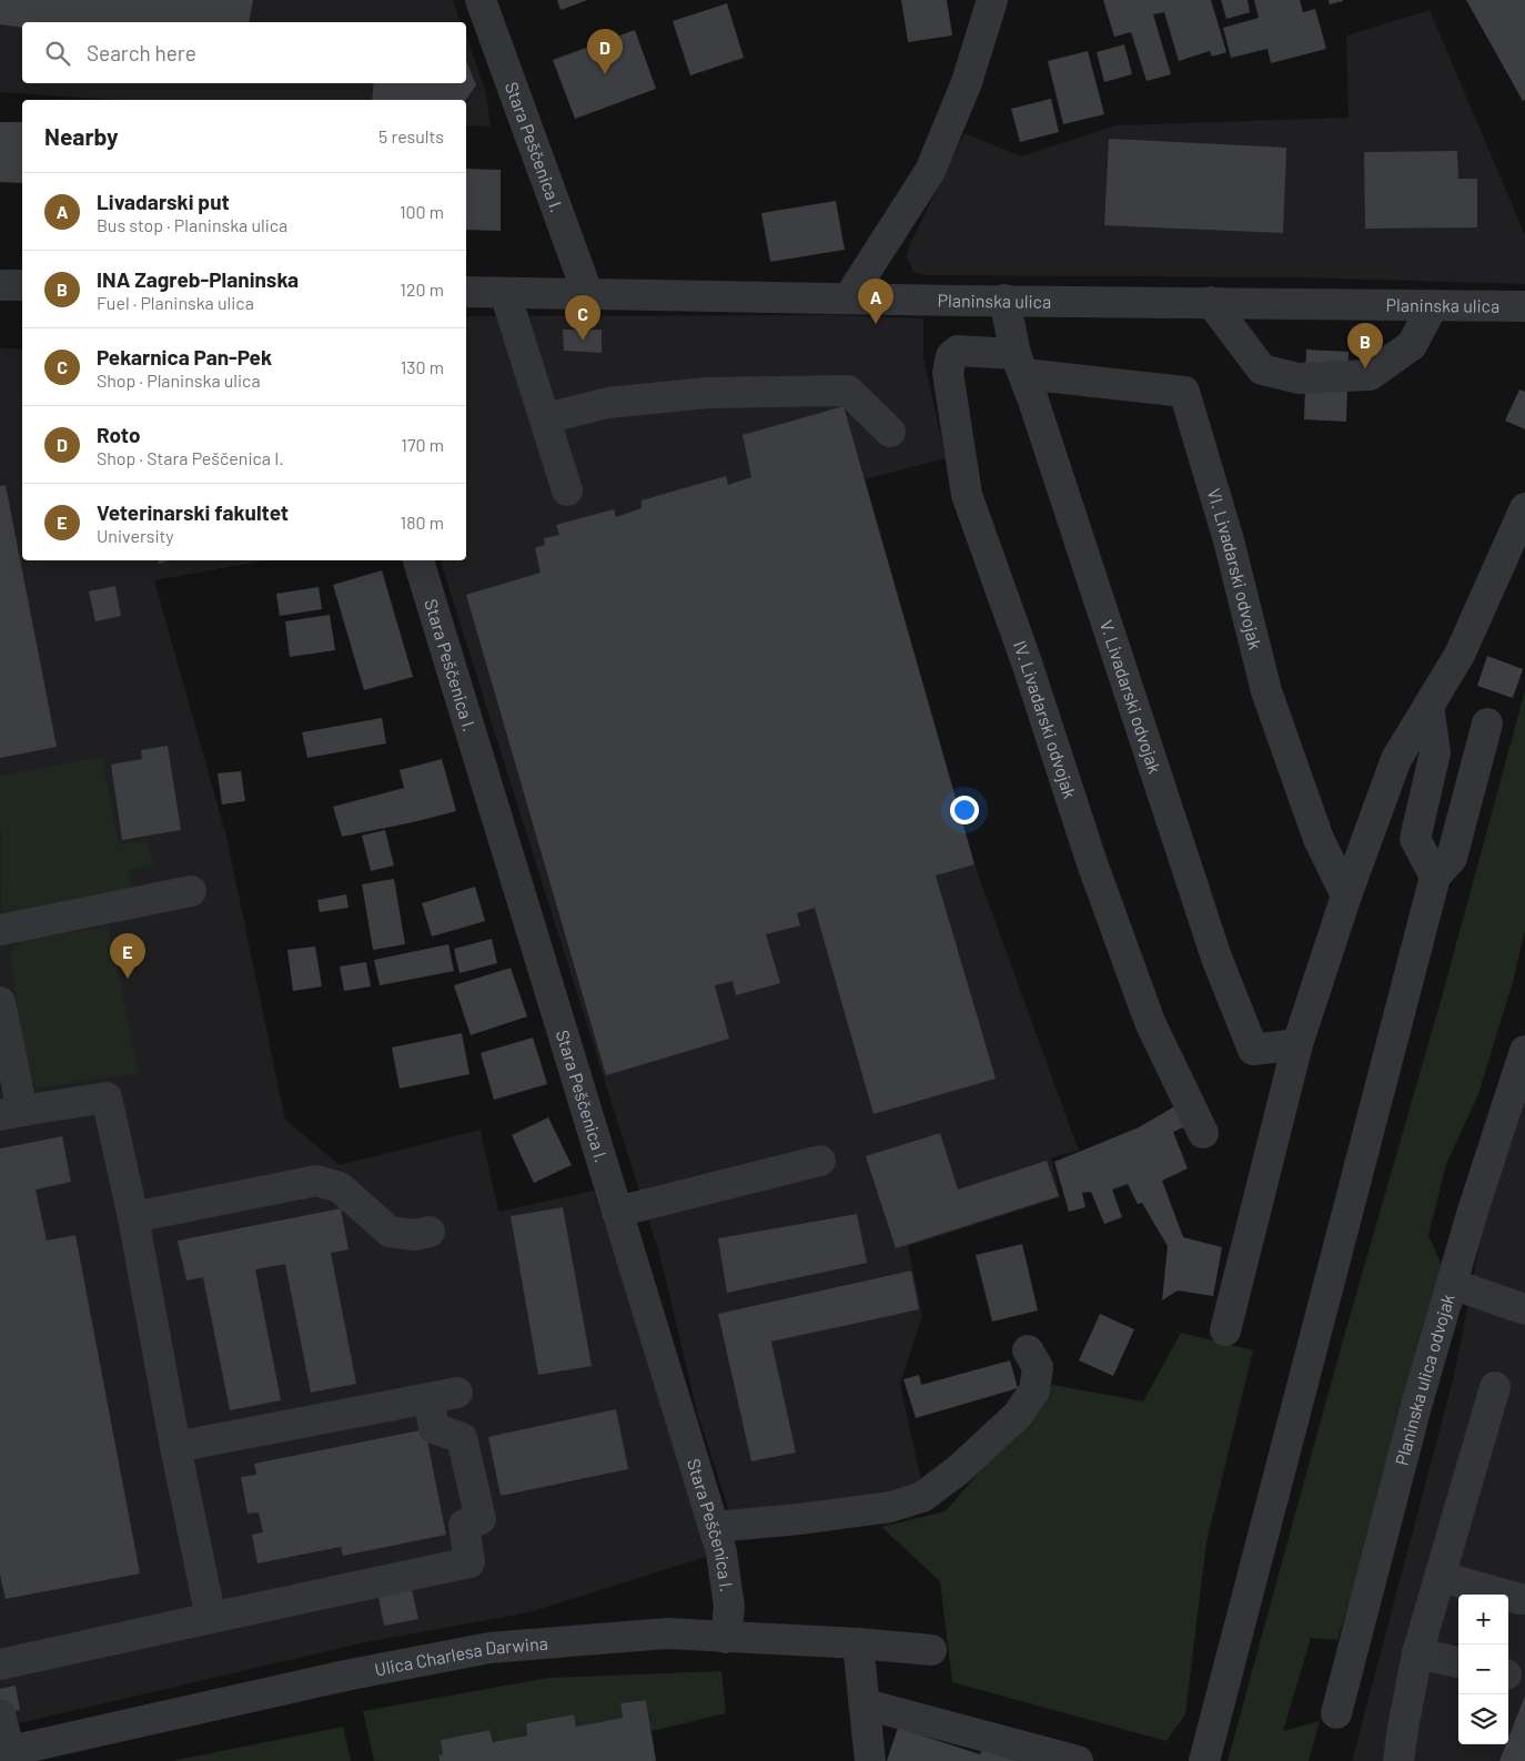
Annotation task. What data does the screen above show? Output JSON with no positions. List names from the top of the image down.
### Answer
{
  "streets": {
    "street": [
      "Stara Peščenica I.",
      "Planinska ulica",
      "VI. Livadarski odvojak",
      "V. Livadarski odvojak",
      "IV. Livadarski odvojak",
      "Planinska ulica odvojak",
      "Ulica Charlesa Darwina"
    ]
  },
  "crossings": [
    ["Stara Peščenica I.", "Planinska ulica"],
    ["Stara Peščenica I.", "Ulica Charlesa Darwina"],
    ["Planinska ulica", "V. Livadarski odvojak"],
    ["VI. Livadarski odvojak", "V. Livadarski odvojak"],
    ["VI. Livadarski odvojak", "IV. Livadarski odvojak"],
    ["V. Livadarski odvojak", "IV. Livadarski odvojak"]
  ],
  "page": {
    "search": "Search here",
    "pins": [
      "D",
      "A",
      "C",
      "B",
      "E"
    ],
    "heading": ["Nearby", "5 results"],
    "list": [
      {
        "mark": "A",
        "name": "Livadarski put",
        "note": "Bus stop · Planinska ulica",
        "value": "100 m"
      },
      {
        "mark": "B",
        "name": "INA Zagreb-Planinska",
        "note": "Fuel · Planinska ulica",
        "value": "120 m"
      },
      {
        "mark": "C",
        "name": "Pekarnica Pan-Pek",
        "note": "Shop · Planinska ulica",
        "value": "130 m"
      },
      {
        "mark": "D",
        "name": "Roto",
        "note": "Shop · Stara Peščenica I.",
        "value": "170 m"
      },
      {
        "mark": "E",
        "name": "Veterinarski fakultet",
        "note": "University",
        "value": "180 m"
      }
    ],
    "map_buttons": ["+", "−"]
  }
}
